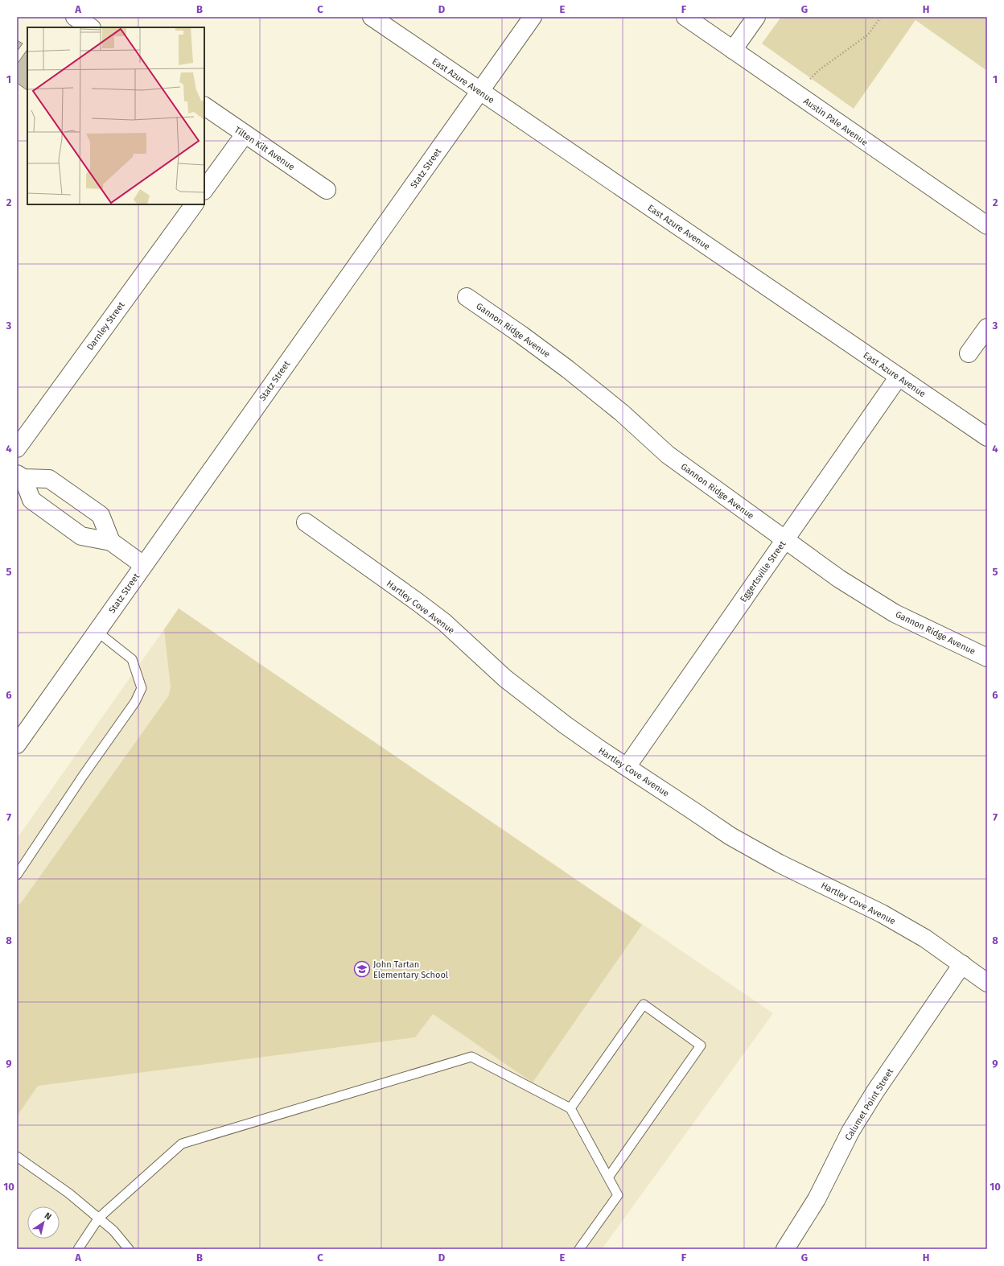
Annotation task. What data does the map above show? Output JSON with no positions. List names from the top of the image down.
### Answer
{
  "streets": {
    "street": [
      "East Azure Avenue",
      "Austin Pale Avenue",
      "Tilten Kilt Avenue",
      "Statz Street",
      "Darnley Street",
      "Gannon Ridge Avenue",
      "Eggertsville Street",
      "Hartley Cove Avenue",
      "Calumet Point Street"
    ]
  },
  "crossings": [
    ["East Azure Avenue", "Statz Street"],
    ["East Azure Avenue", "Eggertsville Street"],
    ["Gannon Ridge Avenue", "Eggertsville Street"],
    ["Eggertsville Street", "Hartley Cove Avenue"],
    ["Hartley Cove Avenue", "Calumet Point Street"]
  ],
  "places": {
    "school or university": ["John Tartan Elementary School"]
  },
  "north": "top right",
  "grid": {
    "columns": [
      "A",
      "B",
      "C",
      "D",
      "E",
      "F",
      "G",
      "H"
    ],
    "rows": [
      "1",
      "2",
      "3",
      "4",
      "5",
      "6",
      "7",
      "8",
      "9",
      "10"
    ]
  }
}
